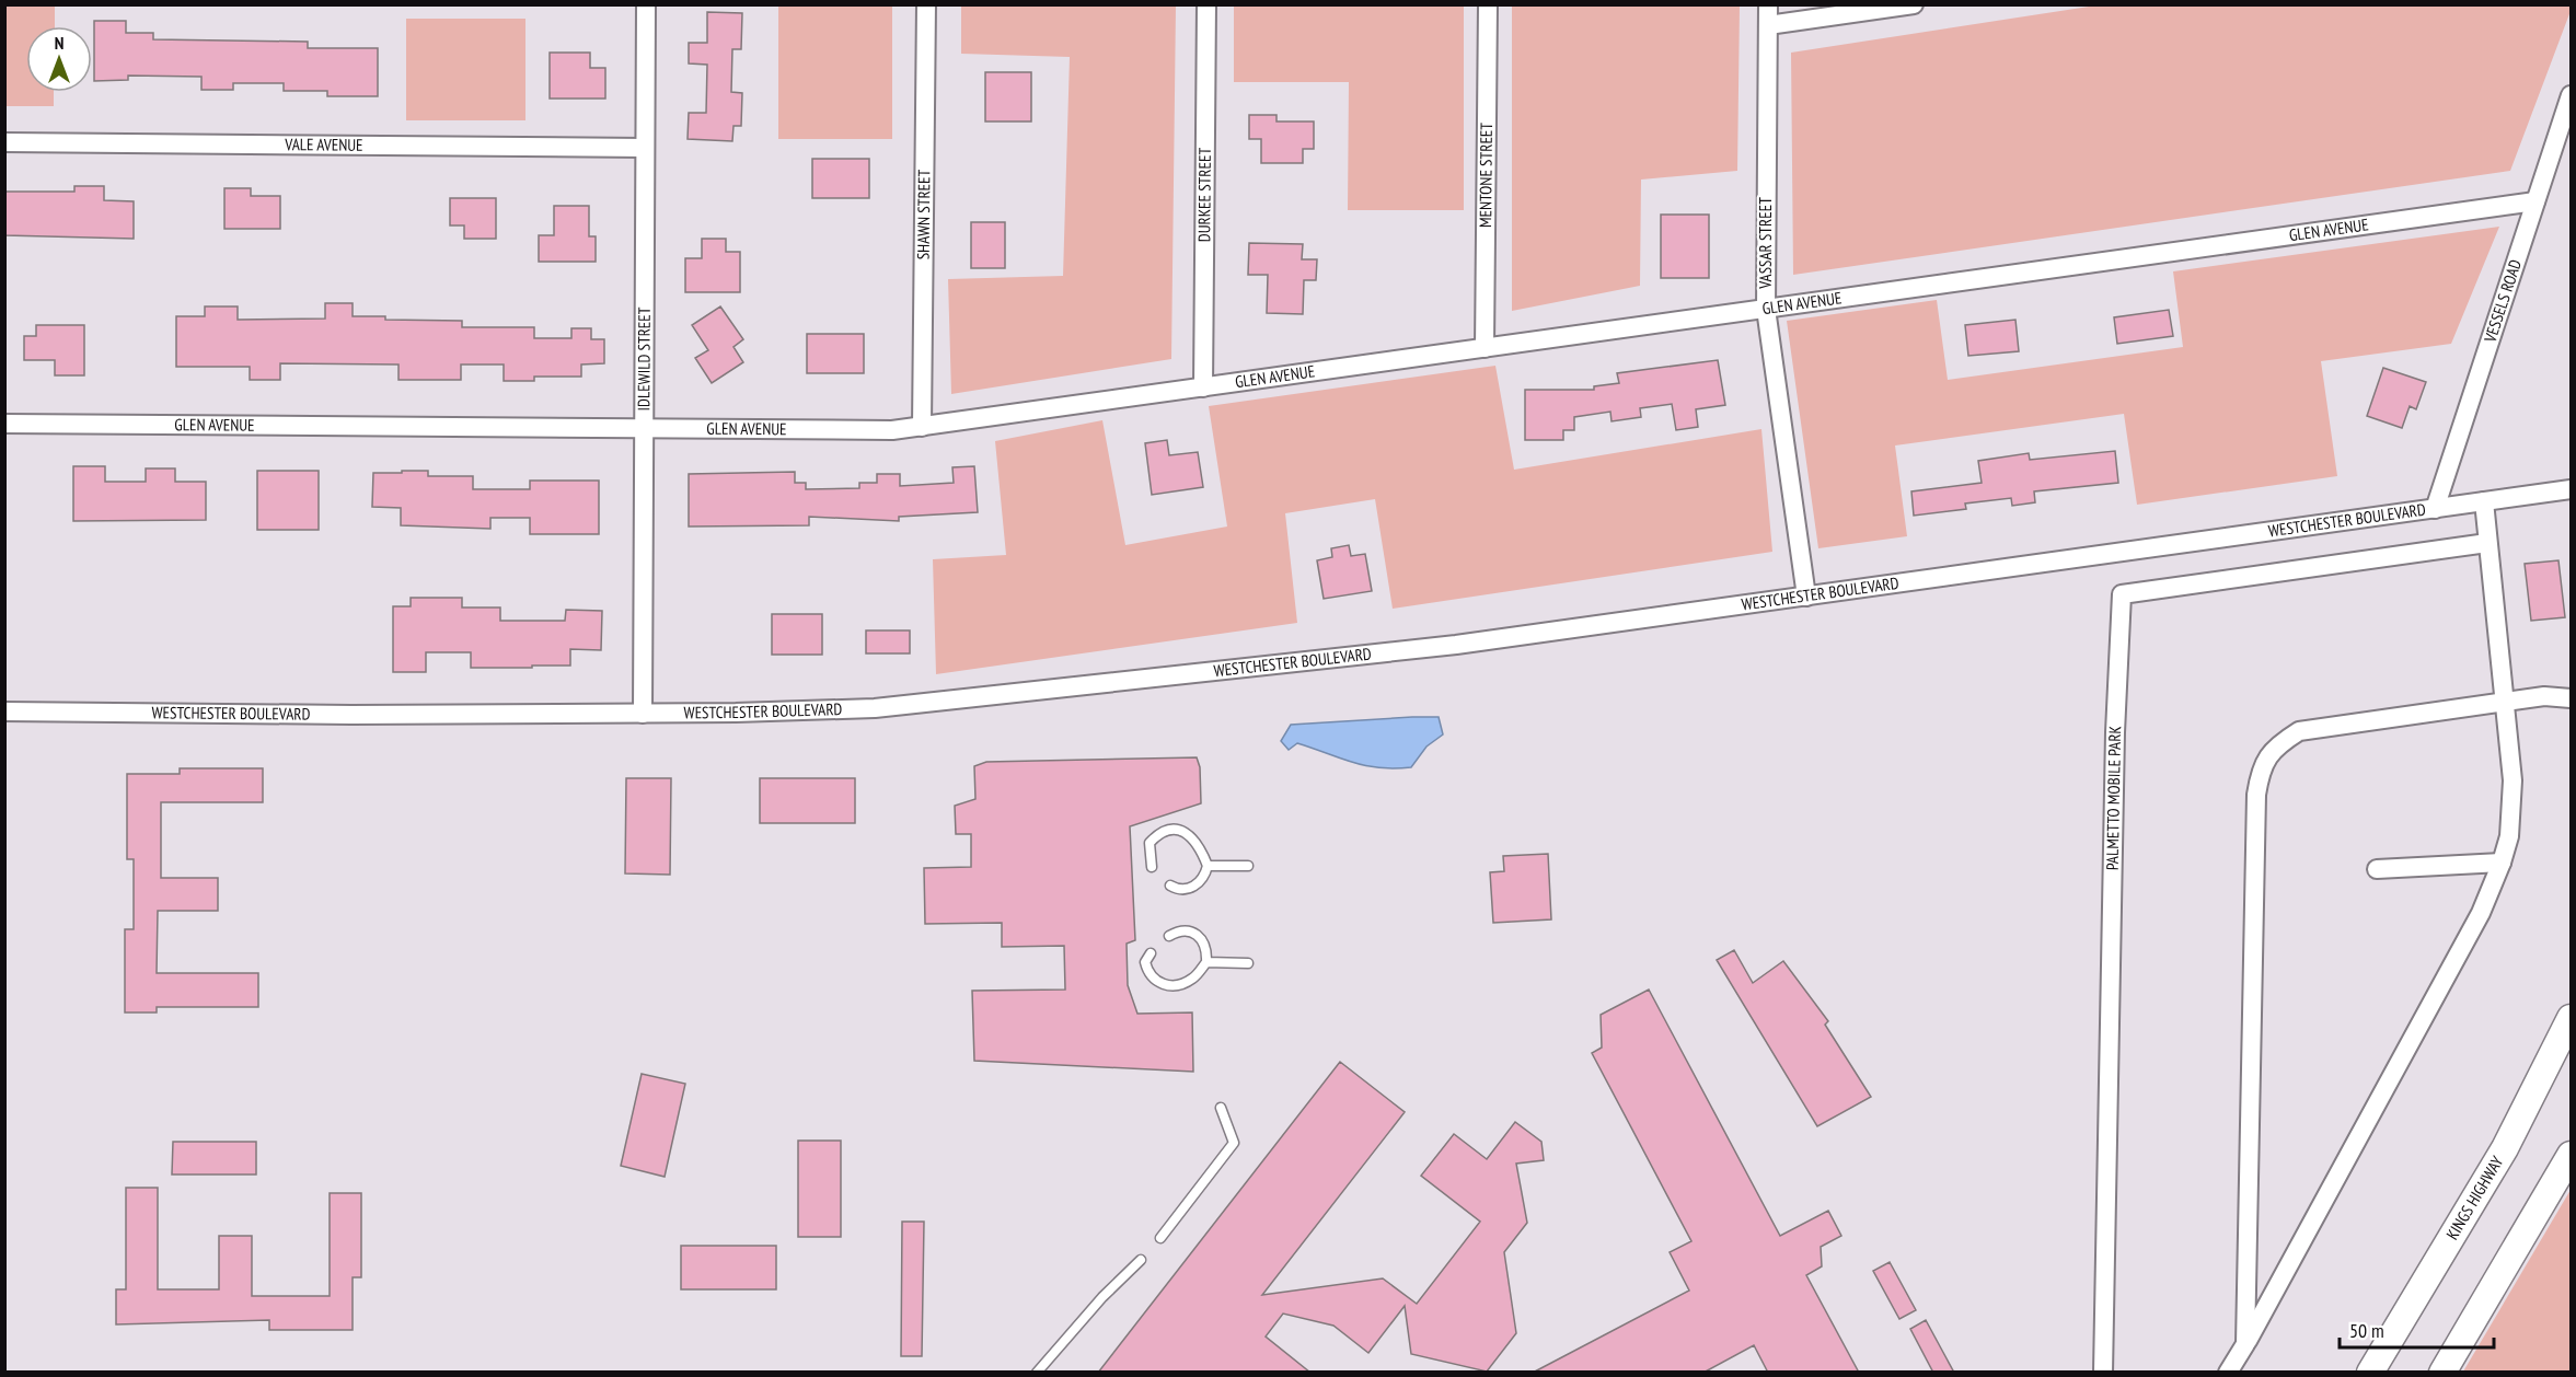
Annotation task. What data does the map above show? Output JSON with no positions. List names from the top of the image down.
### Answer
{
  "streets": {
    "main road": ["KINGS HIGHWAY"],
    "street": [
      "VALE AVENUE",
      "MENTONE STREET",
      "DURKEE STREET",
      "SHAWN STREET",
      "GLEN AVENUE",
      "VASSAR STREET",
      "VESSELS ROAD",
      "IDLEWILD STREET",
      "WESTCHESTER BOULEVARD",
      "PALMETTO MOBILE PARK"
    ]
  },
  "crossings": [
    ["VALE AVENUE", "IDLEWILD STREET"],
    ["MENTONE STREET", "GLEN AVENUE"],
    ["DURKEE STREET", "GLEN AVENUE"],
    ["SHAWN STREET", "GLEN AVENUE"],
    ["GLEN AVENUE", "VASSAR STREET"],
    ["GLEN AVENUE", "VESSELS ROAD"],
    ["GLEN AVENUE", "IDLEWILD STREET"],
    ["VASSAR STREET", "WESTCHESTER BOULEVARD"],
    ["VESSELS ROAD", "WESTCHESTER BOULEVARD"],
    ["IDLEWILD STREET", "WESTCHESTER BOULEVARD"]
  ],
  "scale_bar": "50 m",
  "north": "top"
}
